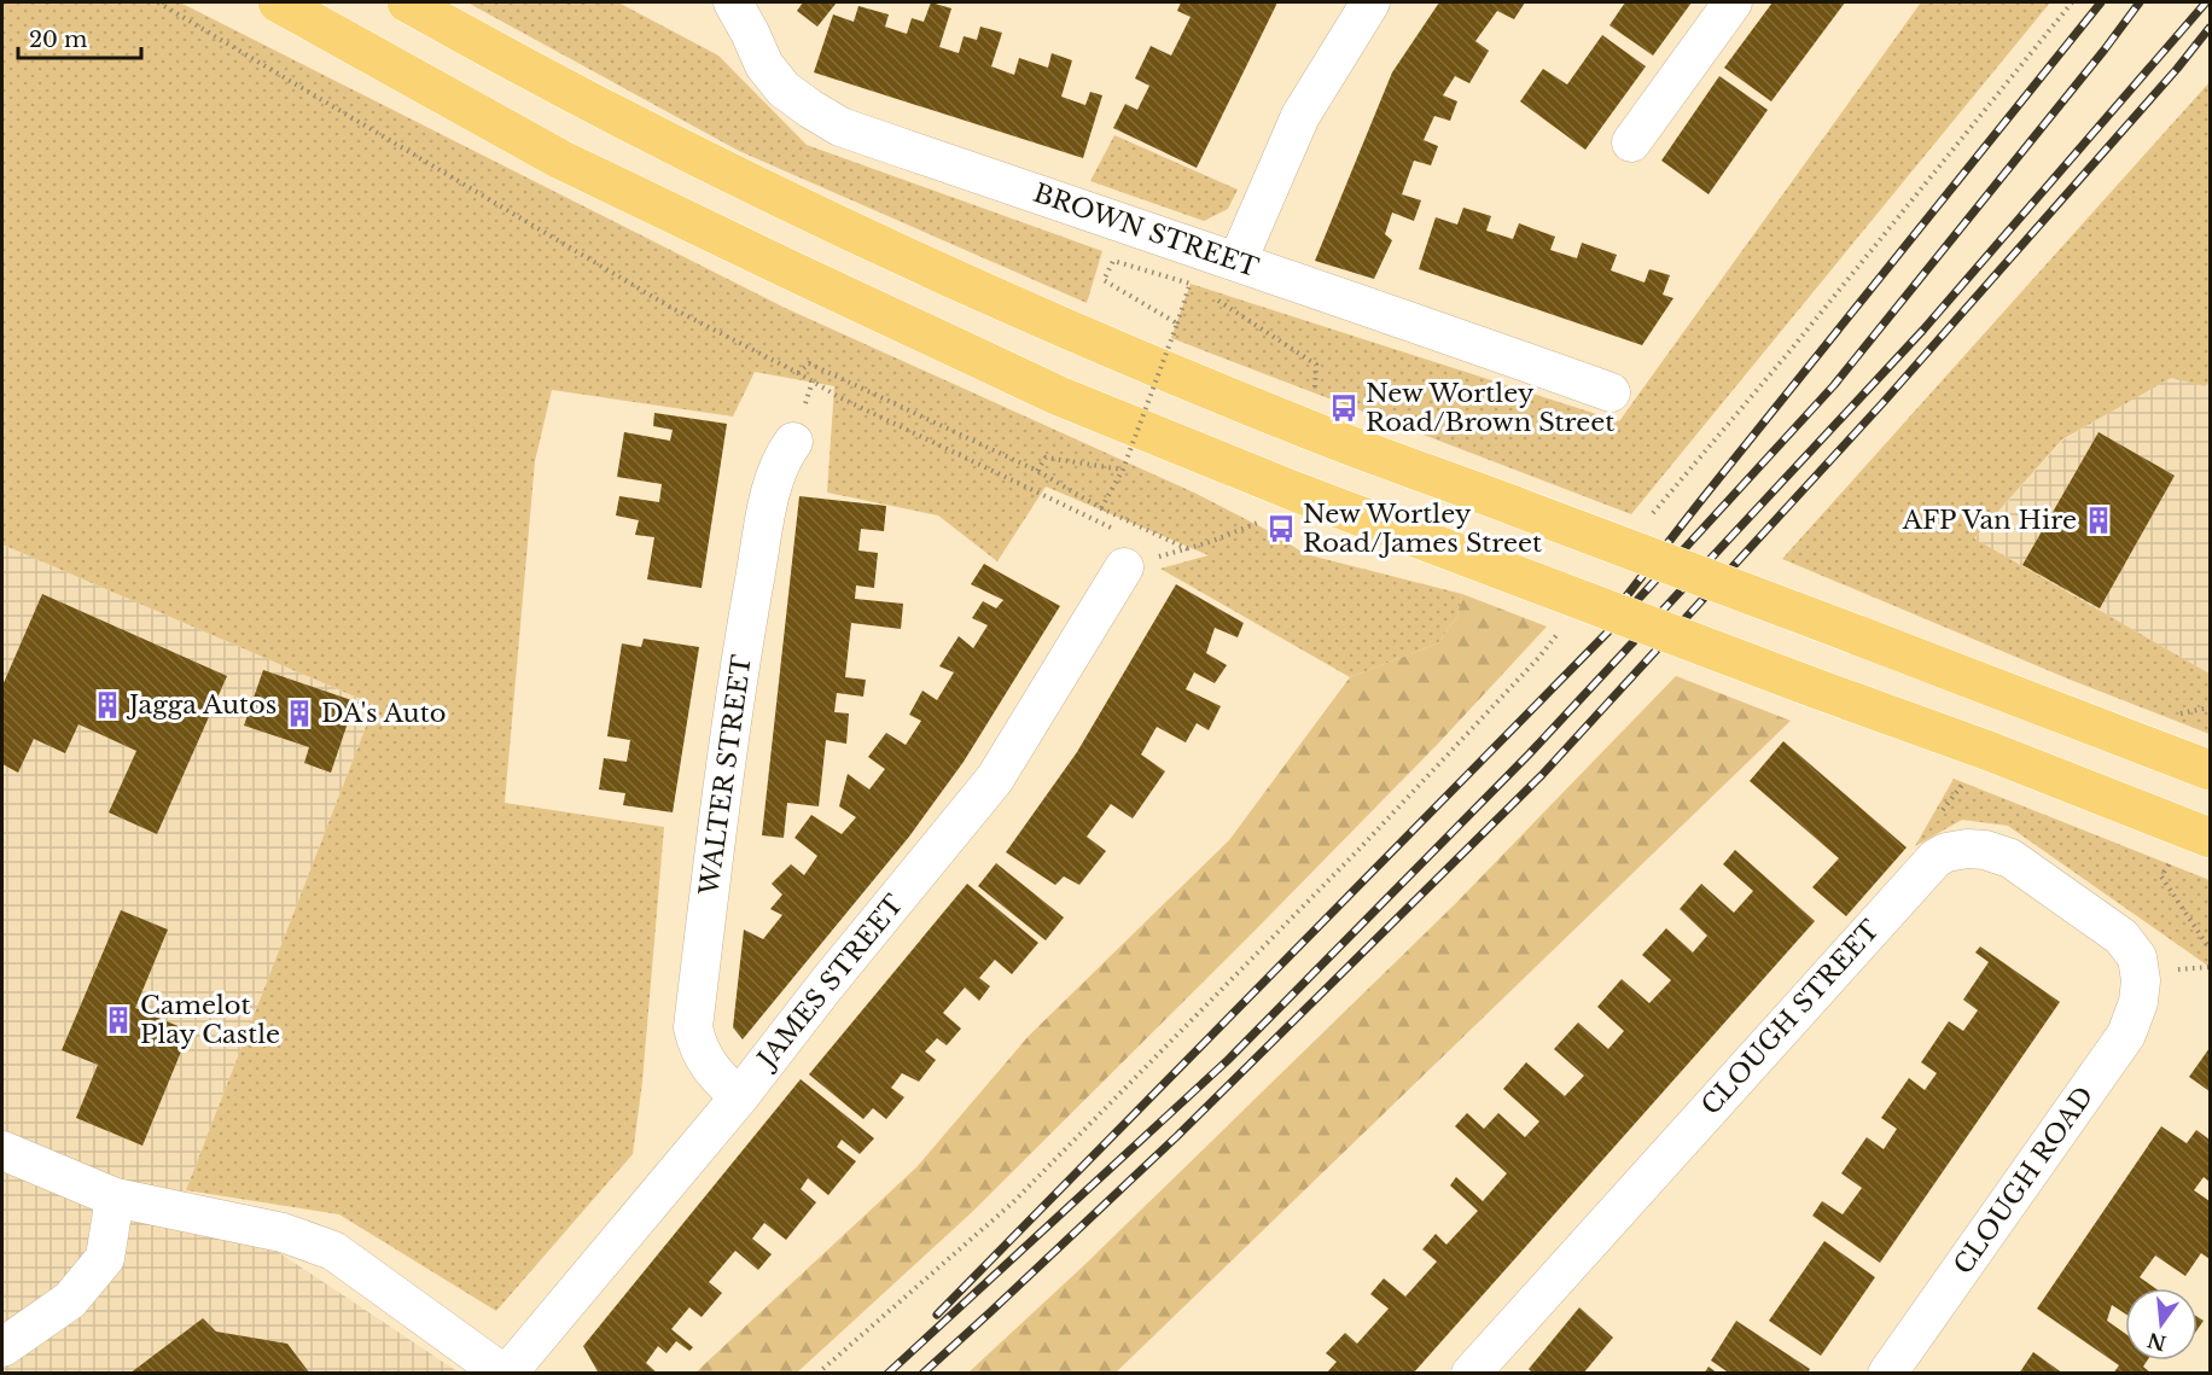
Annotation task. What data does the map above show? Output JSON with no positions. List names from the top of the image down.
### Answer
{
  "streets": {
    "street": [
      "BROWN STREET",
      "WALTER STREET",
      "JAMES STREET",
      "CLOUGH STREET",
      "CLOUGH ROAD"
    ]
  },
  "crossings": [
    ["WALTER STREET", "JAMES STREET"],
    ["CLOUGH STREET", "CLOUGH ROAD"]
  ],
  "places": {
    "bus stop": ["New Wortley Road/Brown Street", "New Wortley Road/James Street"],
    "building": [
      "AFP Van Hire",
      "Jagga Autos",
      "DA's Auto",
      "Camelot Play Castle"
    ]
  },
  "scale_bar": "20 m",
  "north": "bottom"
}
